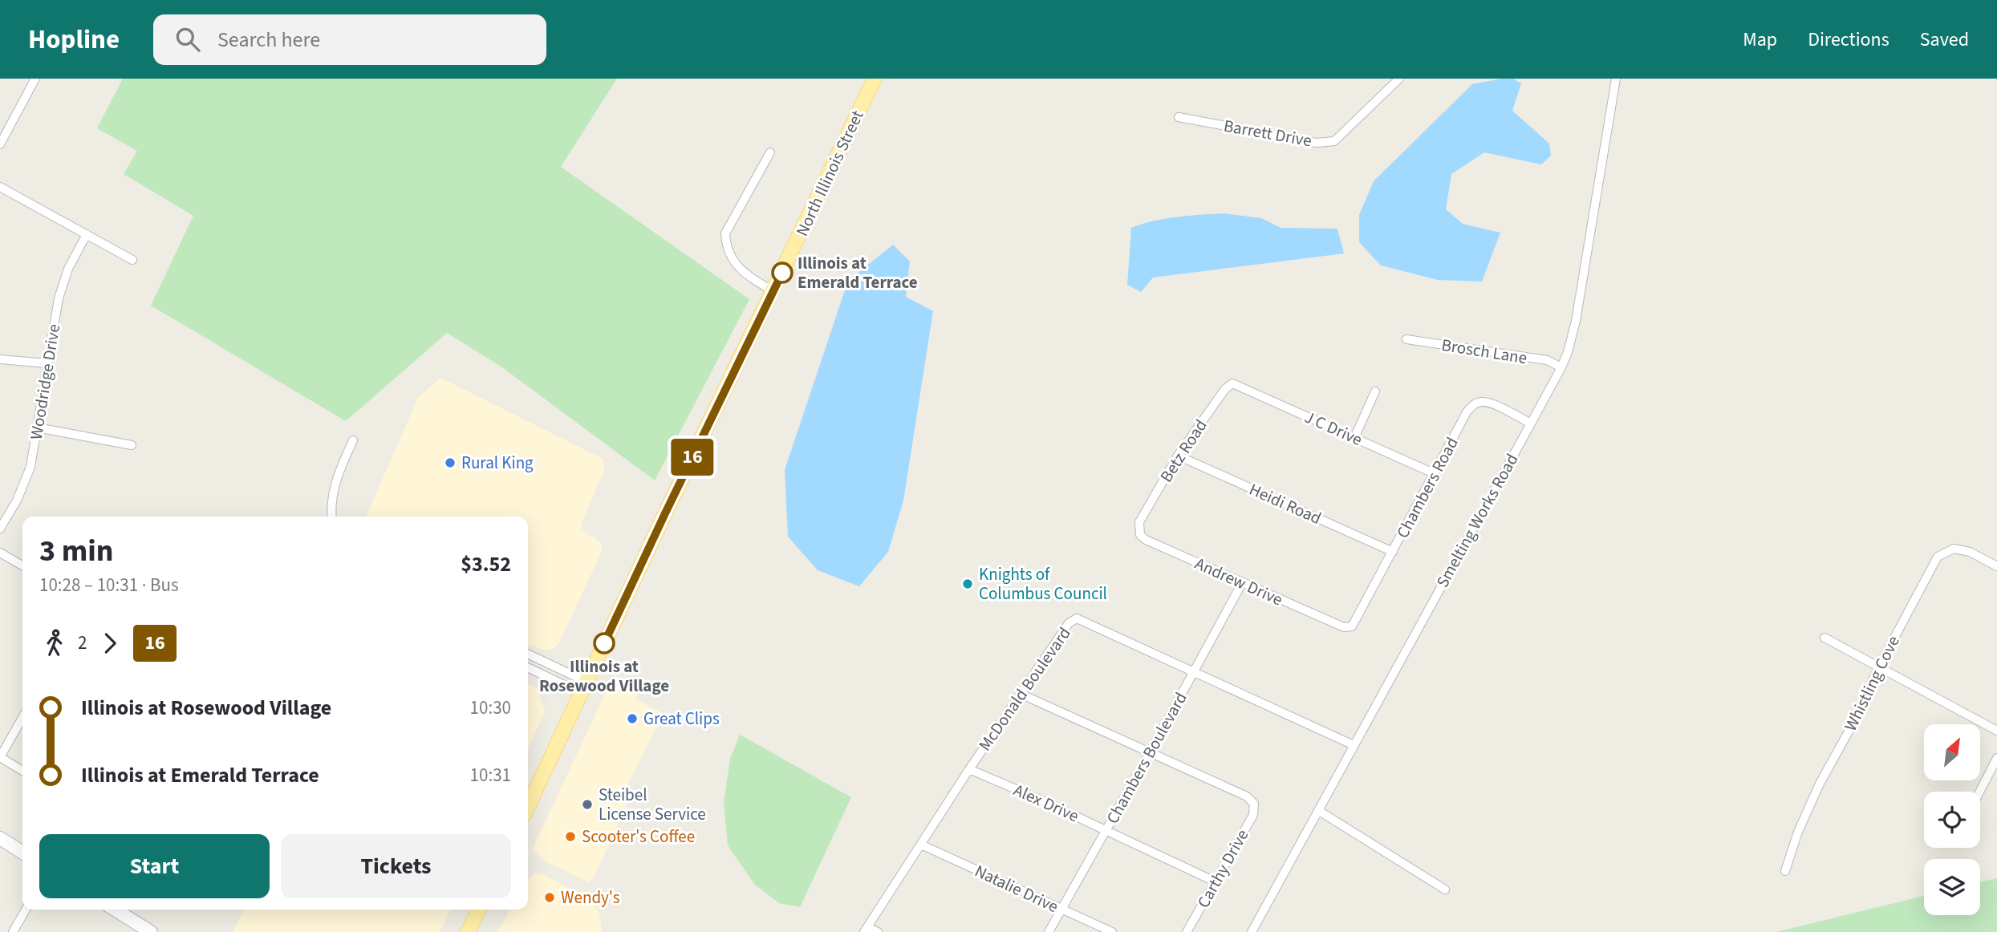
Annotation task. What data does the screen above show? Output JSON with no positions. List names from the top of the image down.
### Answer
{
  "streets": {
    "main road": ["North Illinois Street"],
    "street": [
      "Barrett Drive",
      "Brosch Lane",
      "Woodridge Drive",
      "J C Drive",
      "Betz Road",
      "Chambers Road",
      "Heidi Road",
      "Smelting Works Road",
      "Andrew Drive",
      "Whistling Cove",
      "McDonald Boulevard",
      "Chambers Boulevard",
      "Alex Drive",
      "Carthy Drive",
      "Natalie Drive"
    ]
  },
  "crossings": [
    ["Brosch Lane", "Smelting Works Road"],
    ["J C Drive", "Betz Road"],
    ["J C Drive", "Chambers Road"],
    ["Betz Road", "Heidi Road"],
    ["Betz Road", "Andrew Drive"],
    ["Chambers Road", "Heidi Road"],
    ["Chambers Road", "Smelting Works Road"],
    ["Chambers Road", "Andrew Drive"],
    ["Smelting Works Road", "McDonald Boulevard"],
    ["Andrew Drive", "Chambers Boulevard"],
    ["McDonald Boulevard", "Chambers Boulevard"],
    ["McDonald Boulevard", "Alex Drive"],
    ["McDonald Boulevard", "Natalie Drive"],
    ["Chambers Boulevard", "Alex Drive"],
    ["Chambers Boulevard", "Carthy Drive"],
    ["Chambers Boulevard", "Natalie Drive"],
    ["Alex Drive", "Carthy Drive"]
  ],
  "places": [
    "Illinois at Emerald Terrace",
    "Rural King",
    "Knights of Columbus Council",
    "Illinois at Rosewood Village",
    "Great Clips",
    "Steibel License Service",
    "Scooter's Coffee",
    "Wendy's"
  ],
  "lines": ["bus line 16"],
  "north": "top right",
  "page": {
    "header": "Hopline",
    "search": "Search here",
    "nav": ["Map", "Directions", "Saved"],
    "on_map": "16",
    "heading": ["3 min", "10:28 – 10:31 · Bus", "$3.52"],
    "legs": ["2", "16"],
    "list": [
      {
        "name": "Illinois at Rosewood Village",
        "value": "10:30"
      },
      {
        "name": "Illinois at Emerald Terrace",
        "value": "10:31"
      }
    ],
    "buttons": ["Start", "Tickets"]
  }
}
